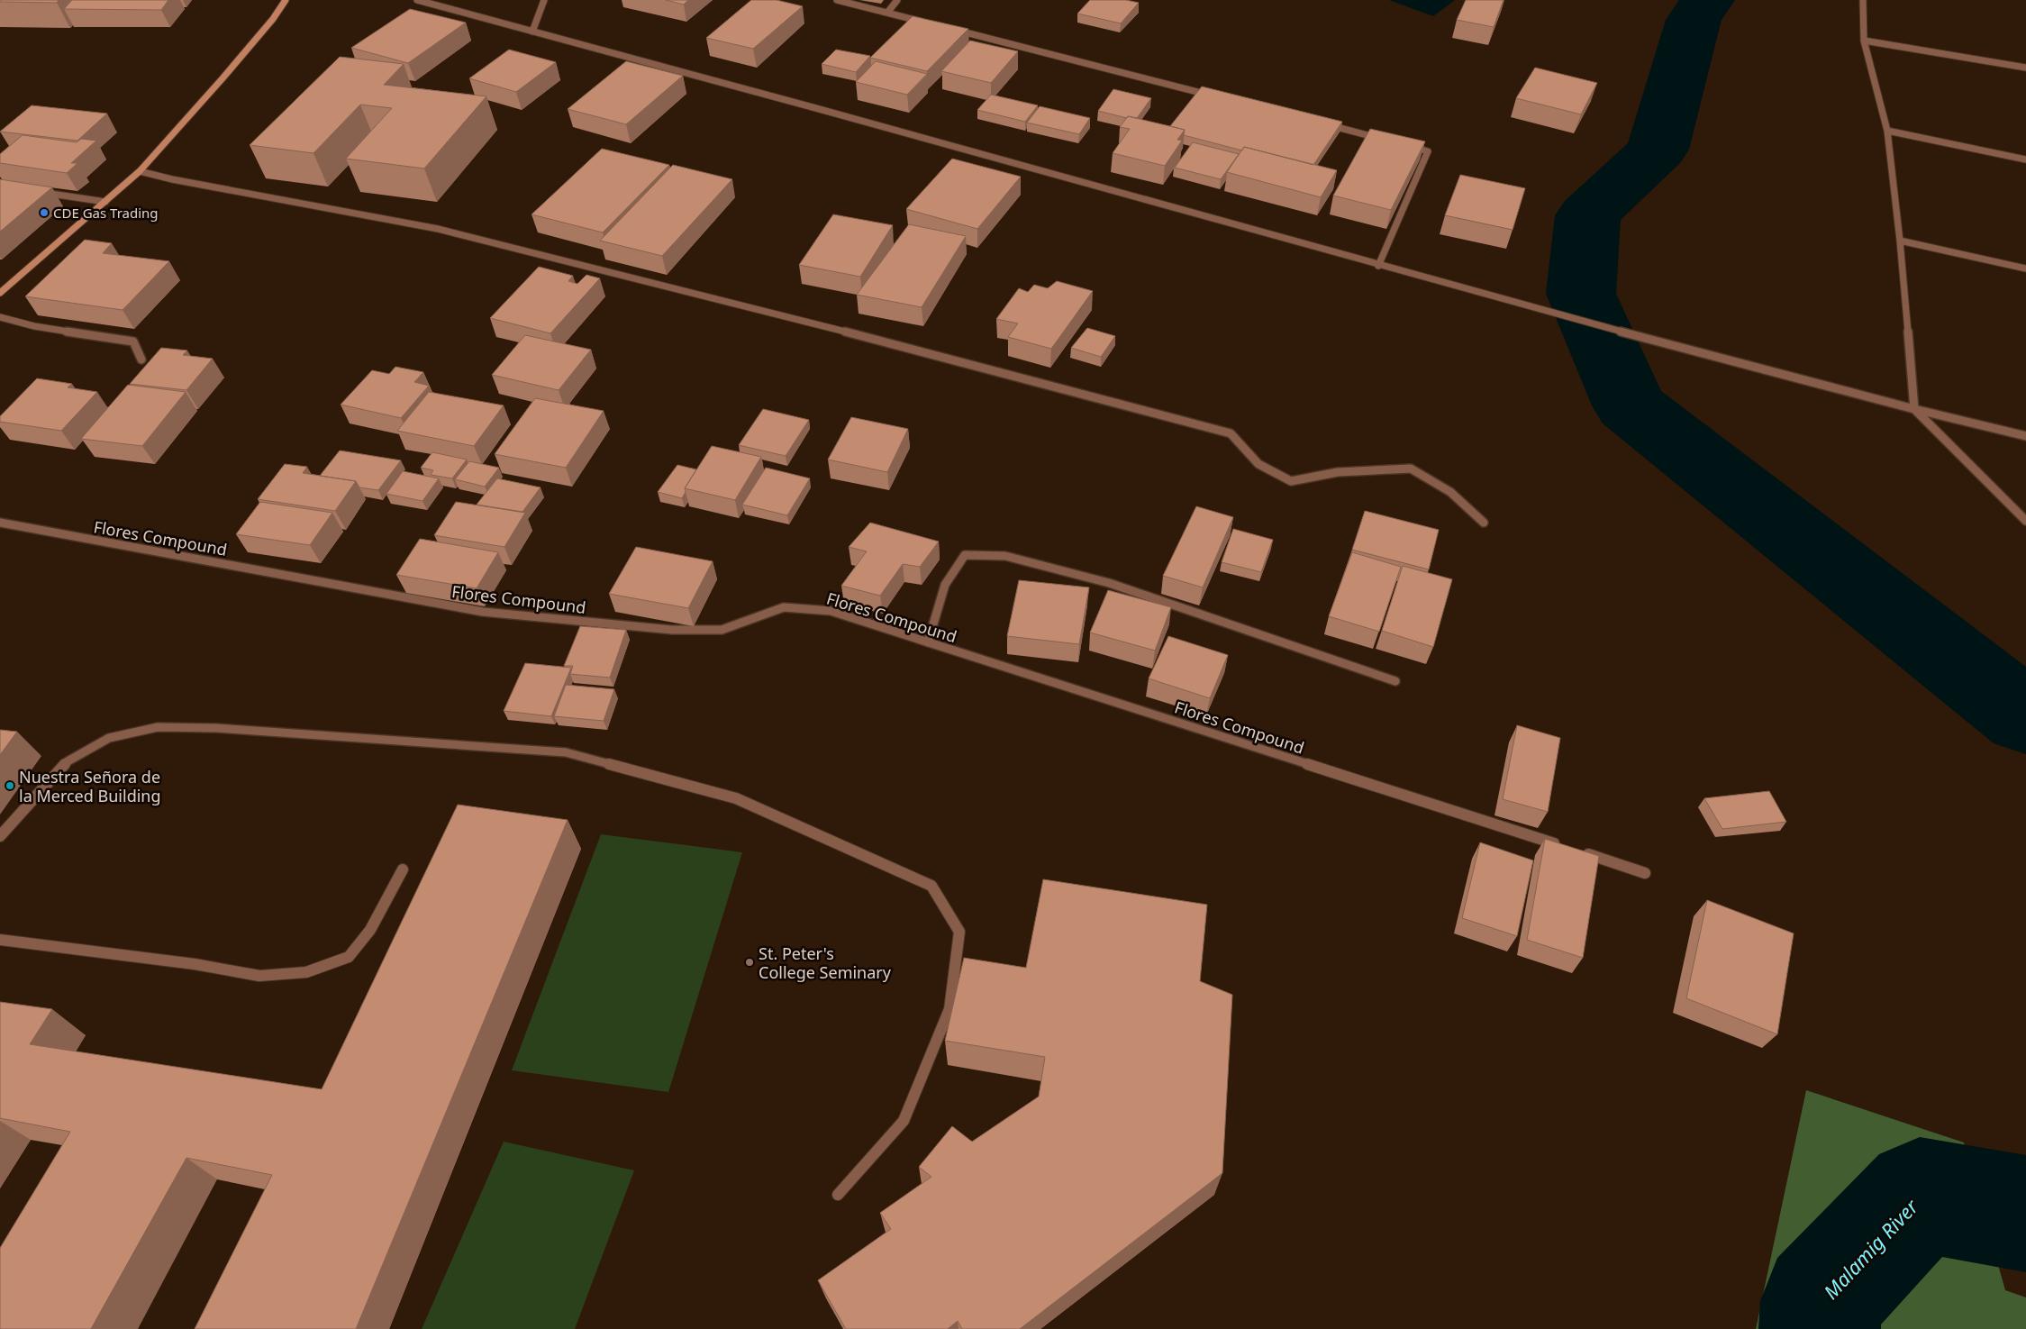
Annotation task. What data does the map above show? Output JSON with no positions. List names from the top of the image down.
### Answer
{
  "streets": {
    "street": ["Flores Compound"]
  },
  "water": ["Malamig River"],
  "places": ["CDE Gas Trading", "Nuestra Señora de la Merced Building", "St. Peter's College Seminary"]
}
